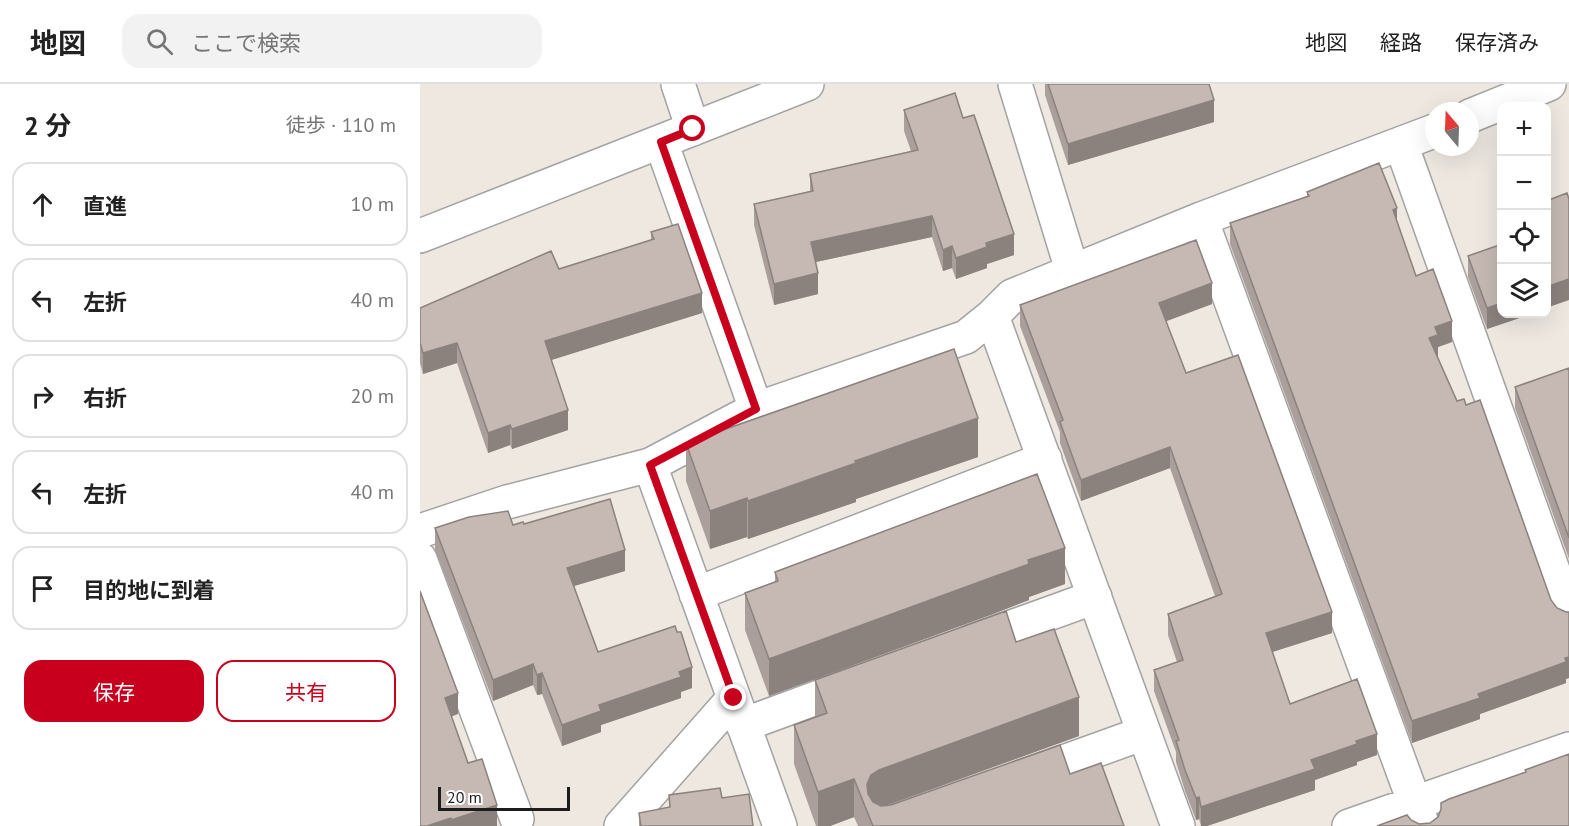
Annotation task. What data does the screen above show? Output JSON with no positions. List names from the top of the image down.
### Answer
{
  "scale_bar": "20 m",
  "north": "top",
  "page": {
    "header": "地図",
    "search": "ここで検索",
    "nav": ["地図", "経路", "保存済み"],
    "heading": ["2 分", "徒歩 · 110 m"],
    "map_buttons": ["+", "−"],
    "list": [
      ["直進", "10 m"],
      ["左折", "40 m"],
      ["右折", "20 m"],
      ["左折", "40 m"],
      "目的地に到着"
    ],
    "buttons": ["保存", "共有"],
    "scale": "20 m"
  }
}
